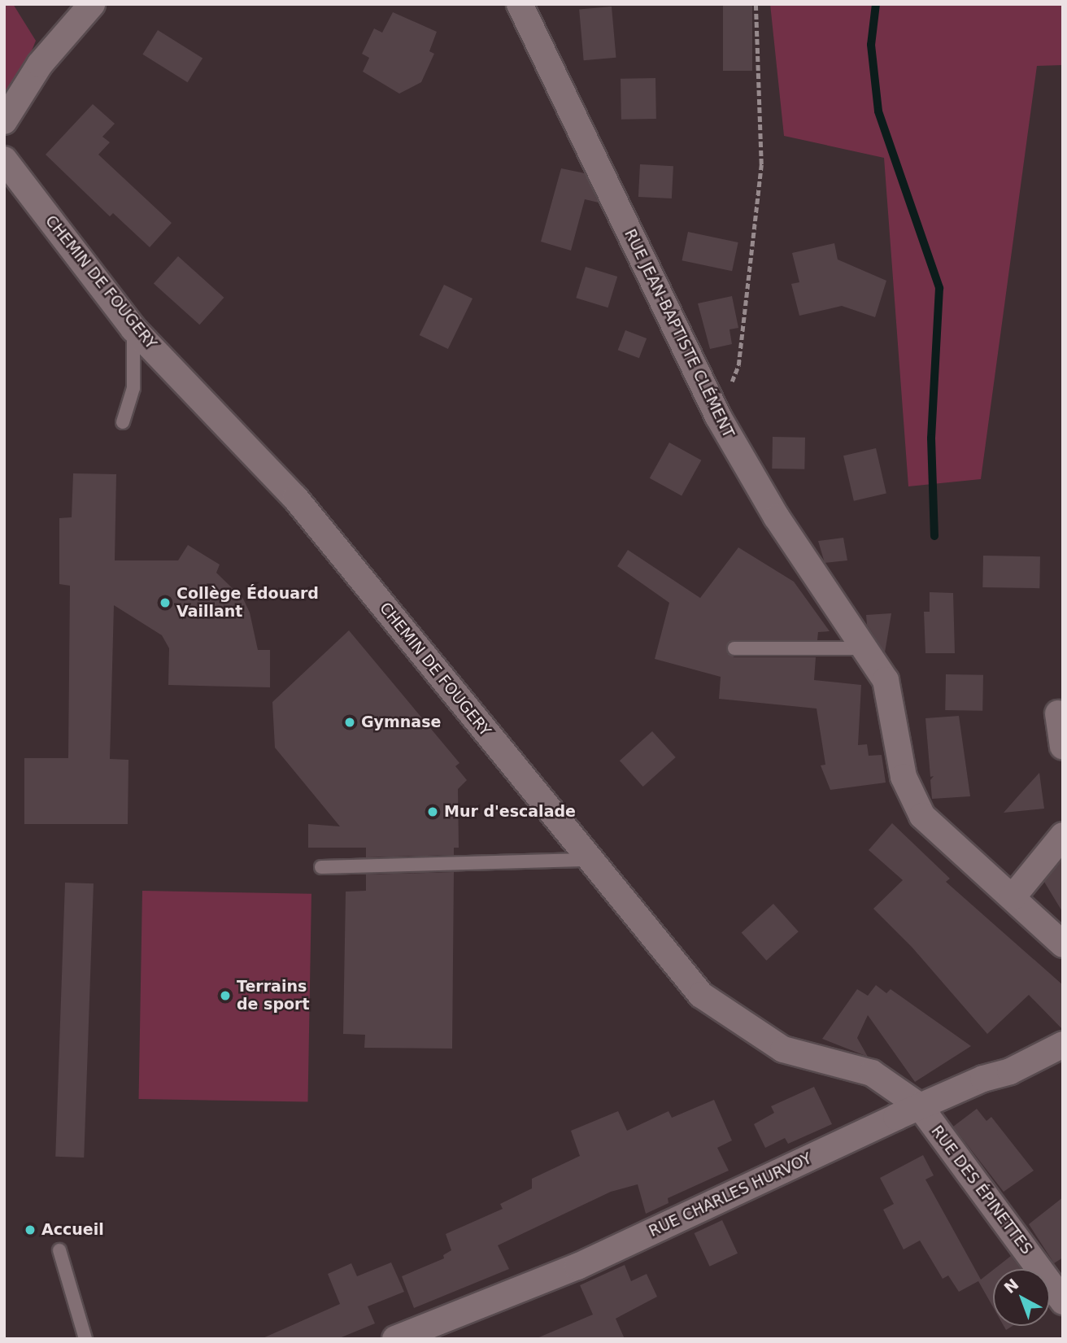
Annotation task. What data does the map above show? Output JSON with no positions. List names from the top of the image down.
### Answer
{
  "streets": {
    "street": [
      "CHEMIN DE FOUGERY",
      "RUE JEAN-BAPTISTE CLÉMENT",
      "RUE DES ÉPINETTES",
      "RUE CHARLES HURVOY"
    ]
  },
  "crossings": [
    ["CHEMIN DE FOUGERY", "RUE DES ÉPINETTES"],
    ["CHEMIN DE FOUGERY", "RUE CHARLES HURVOY"],
    ["RUE DES ÉPINETTES", "RUE CHARLES HURVOY"]
  ],
  "places": [
    "Collège Édouard Vaillant",
    "Gymnase",
    "Mur d'escalade",
    "Terrains de sport",
    "Accueil"
  ],
  "north": "top left"
}
